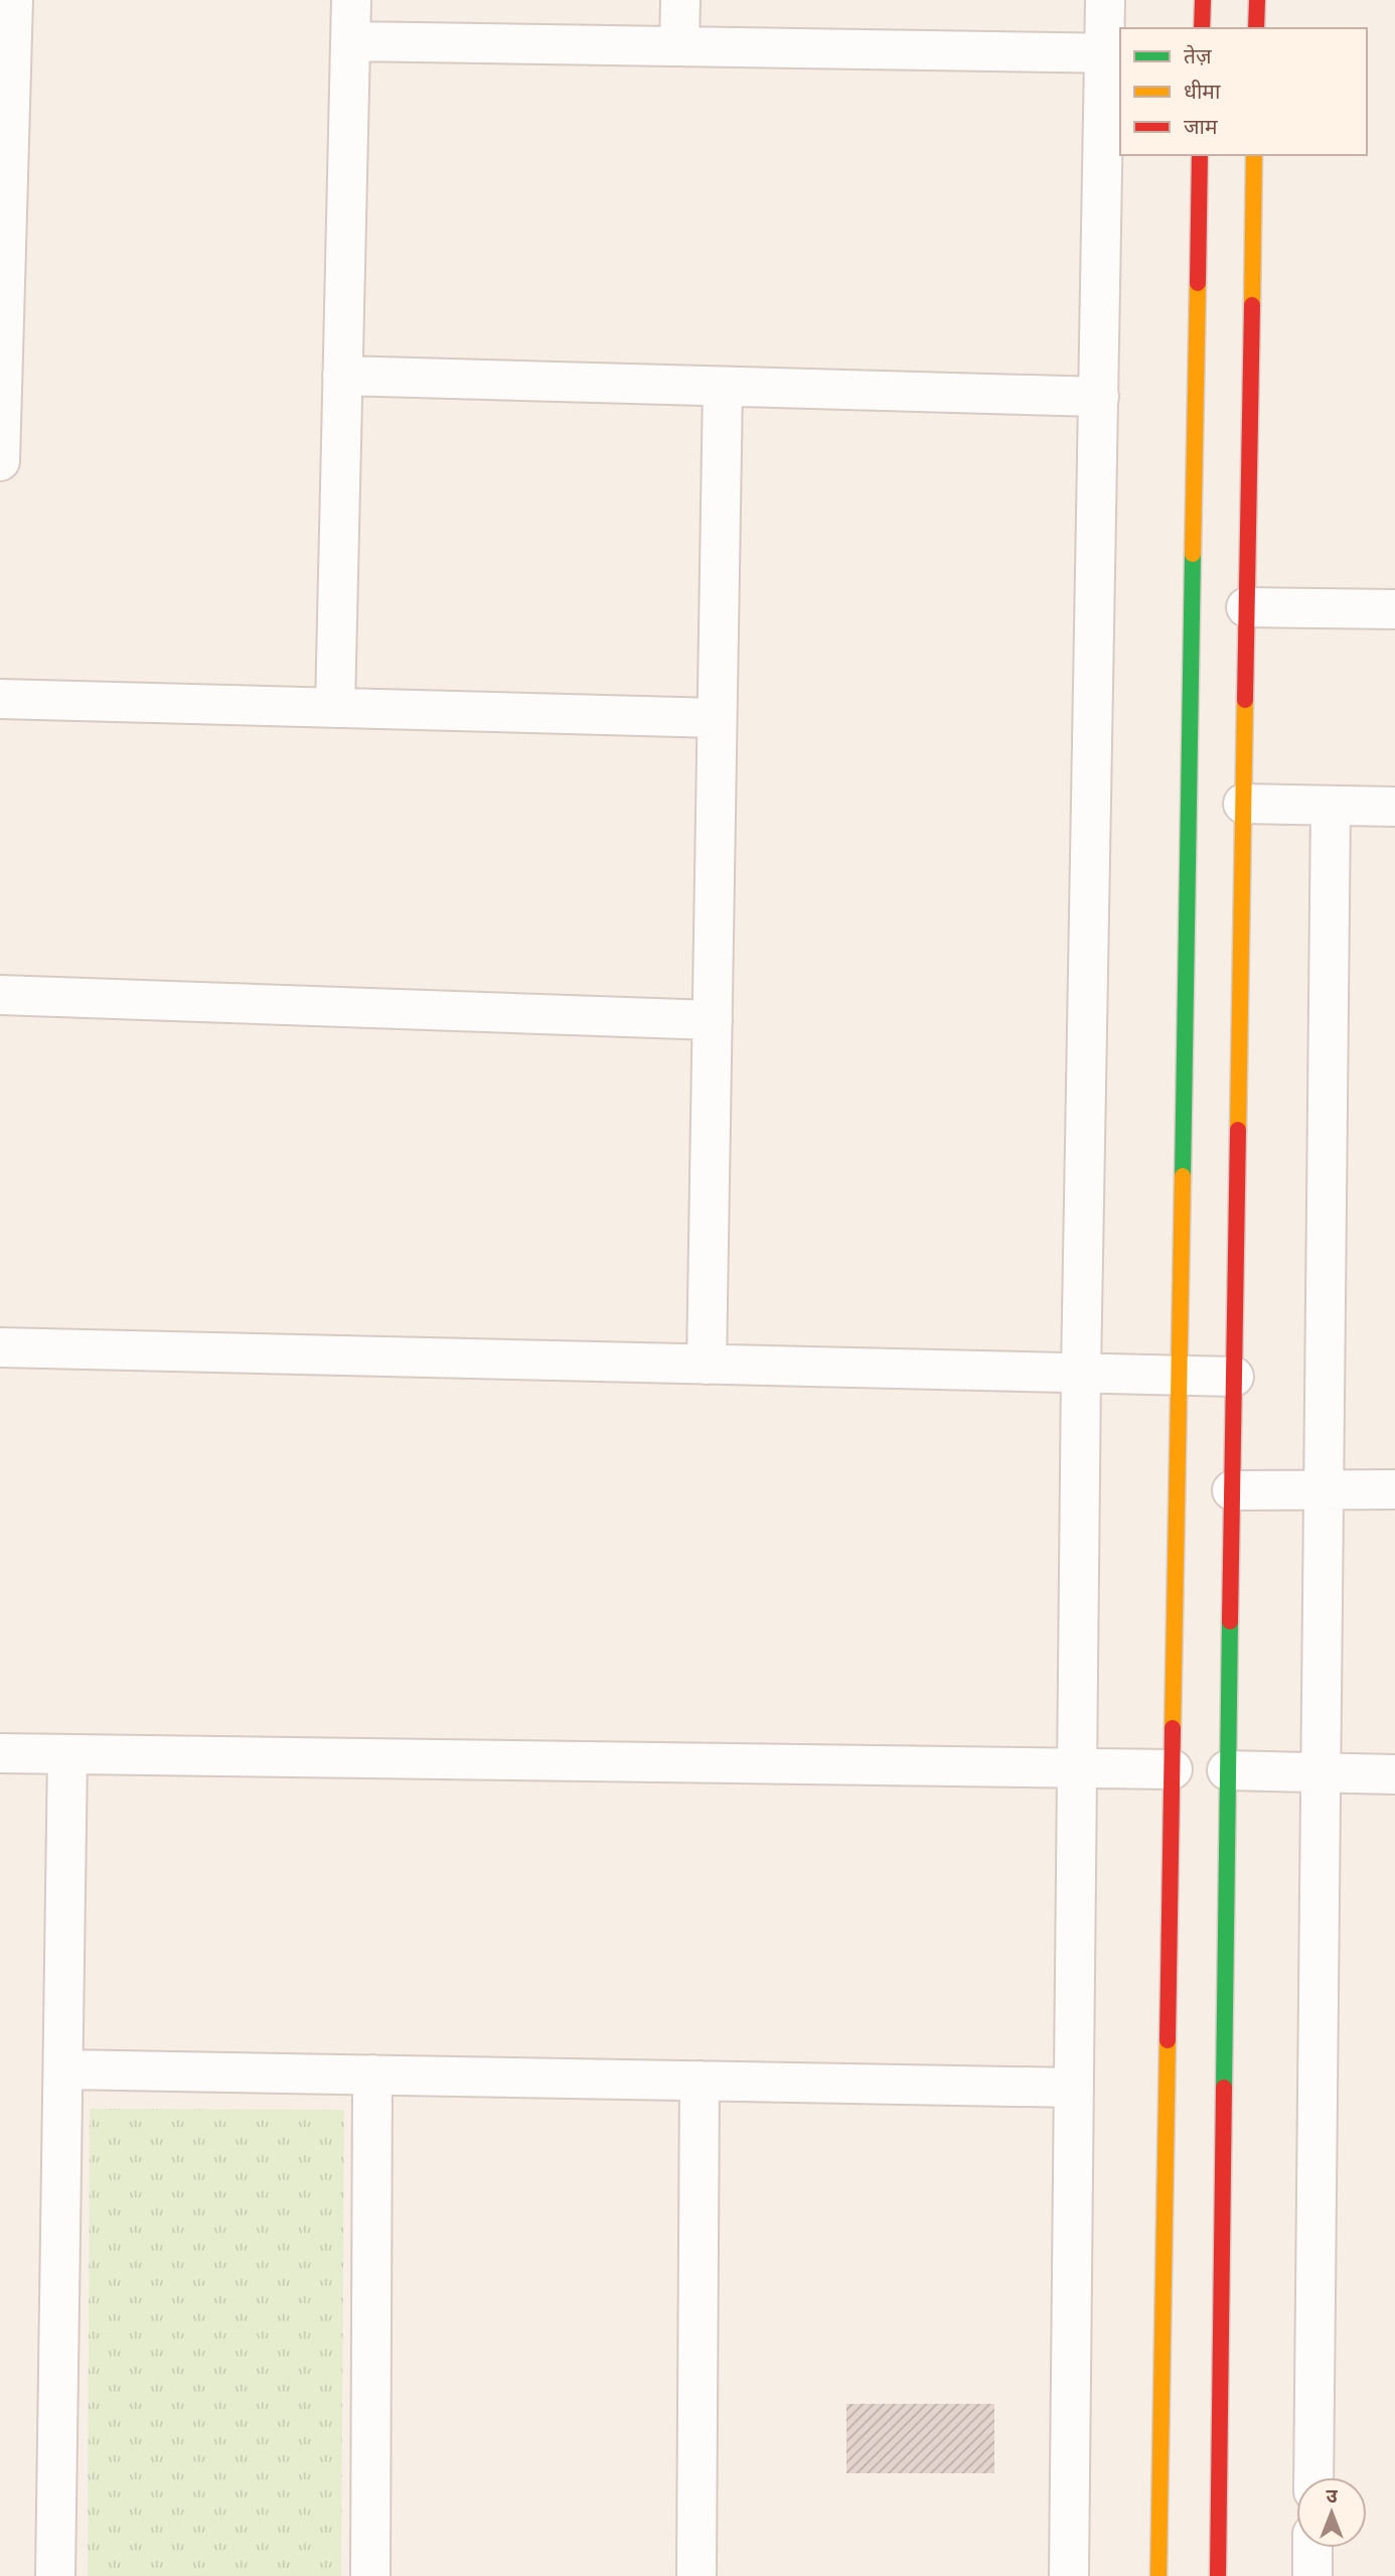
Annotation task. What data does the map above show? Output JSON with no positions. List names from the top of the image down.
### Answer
{
  "legend": ["तेज़", "धीमा", "जाम"],
  "north": "top"
}
